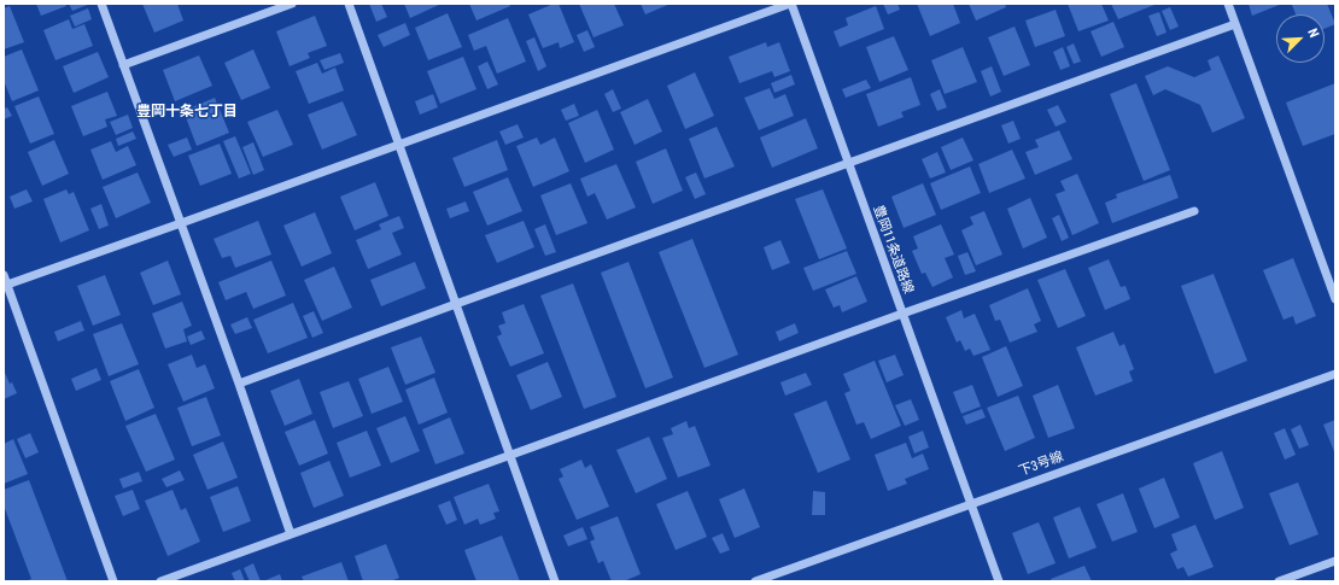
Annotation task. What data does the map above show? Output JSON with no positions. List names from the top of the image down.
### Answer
{
  "streets": {
    "street": ["豊岡11条道路線", "下3号線"]
  },
  "crossings": [
    ["豊岡11条道路線", "下3号線"]
  ],
  "districts": ["豊岡十条七丁目"],
  "north": "top right"
}
